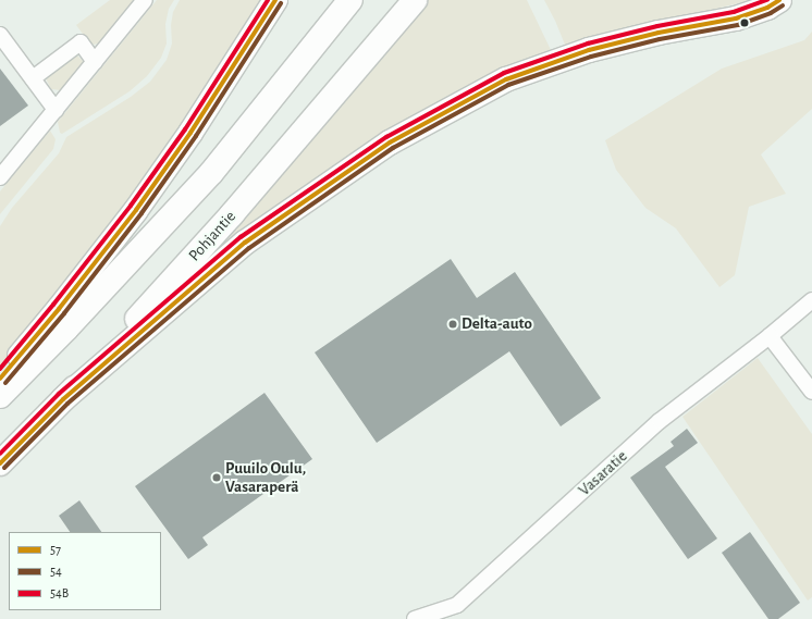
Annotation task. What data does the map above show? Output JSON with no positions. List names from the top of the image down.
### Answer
{
  "streets": {
    "highway": ["Pohjantie"],
    "street": ["Vasaratie"]
  },
  "places": ["Delta-auto", "Puuilo Oulu, Vasaraperä"],
  "lines": ["transit line 57", "transit line 54B", "transit line 54"],
  "legend": ["57", "54", "54B"]
}
